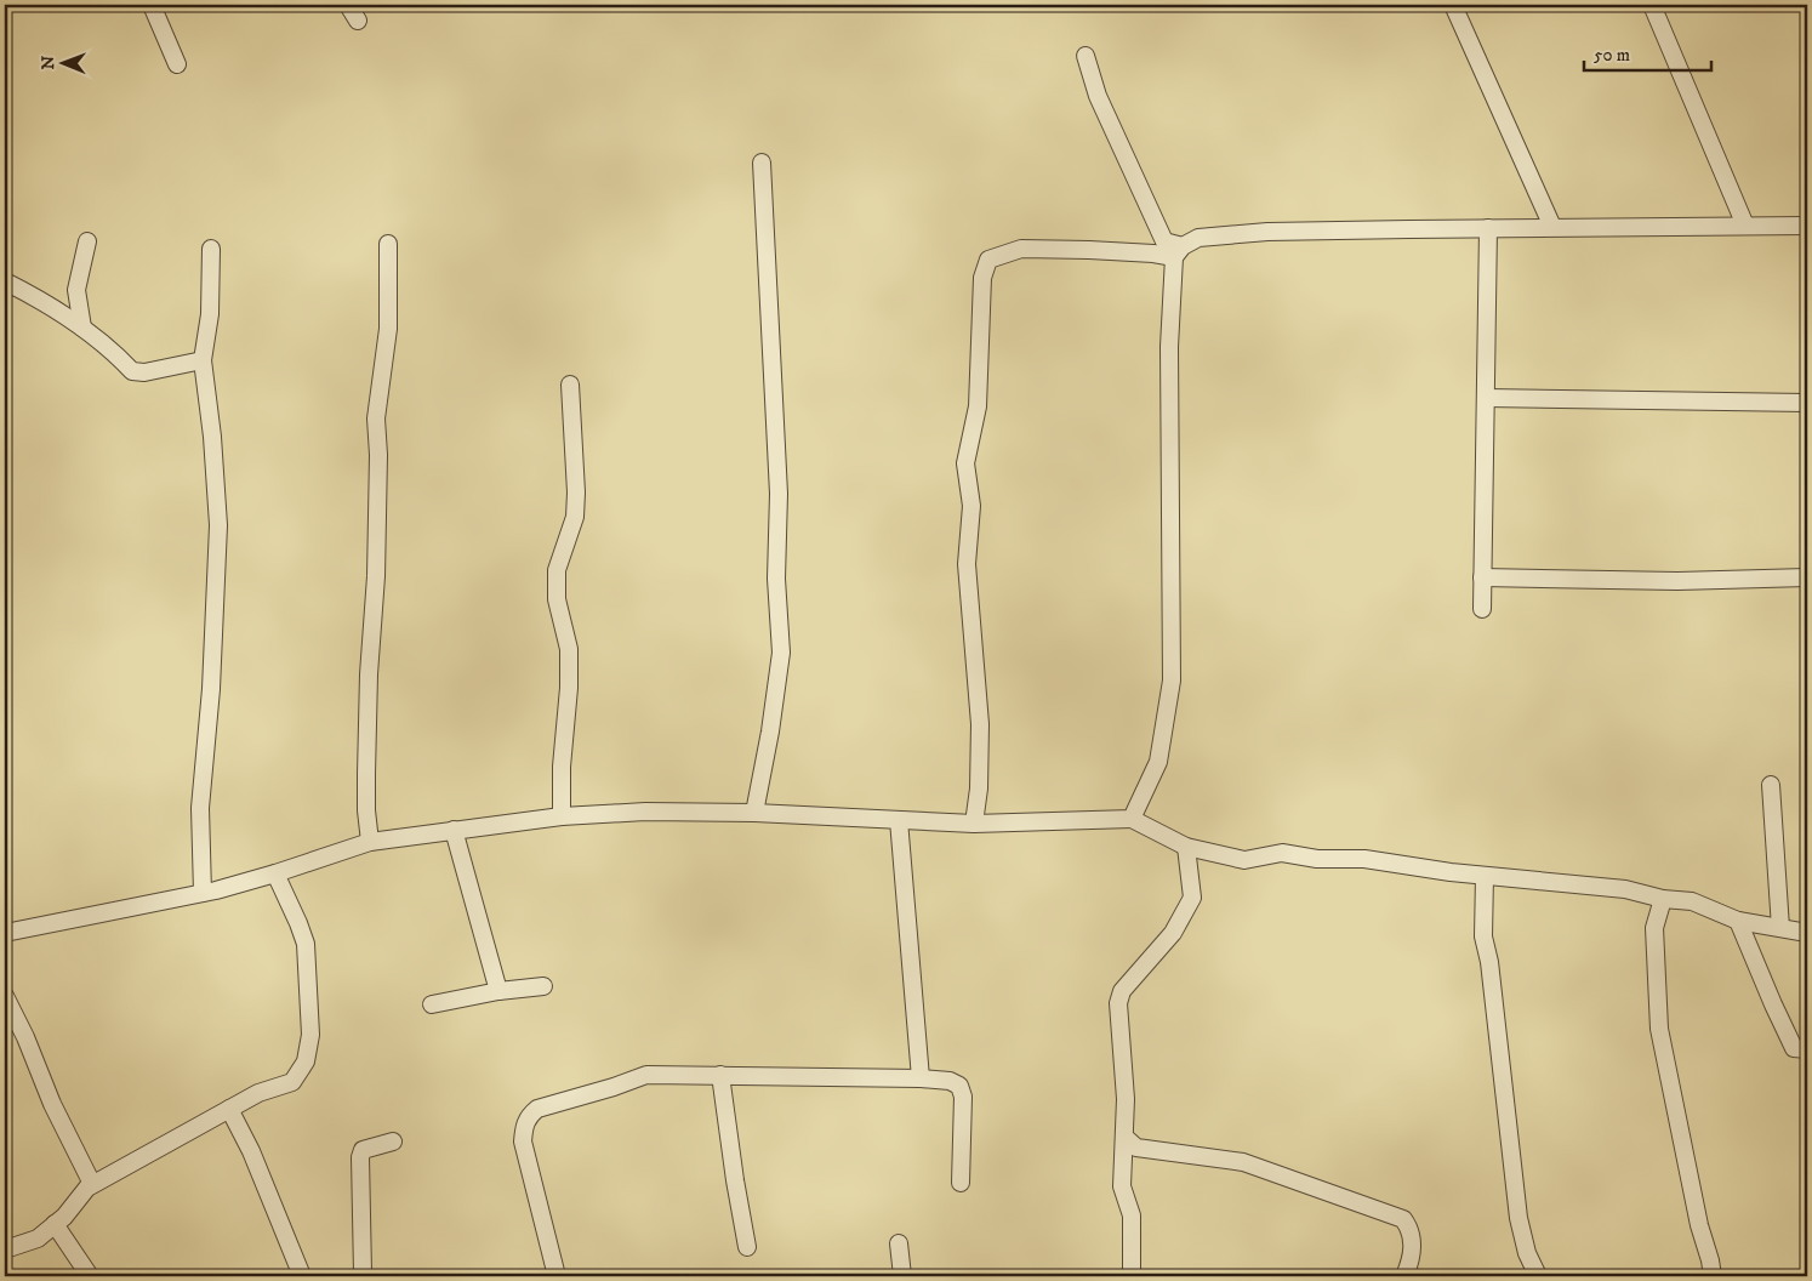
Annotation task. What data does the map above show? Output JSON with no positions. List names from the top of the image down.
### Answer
{
  "scale_bar": "50 m",
  "north": "left"
}
